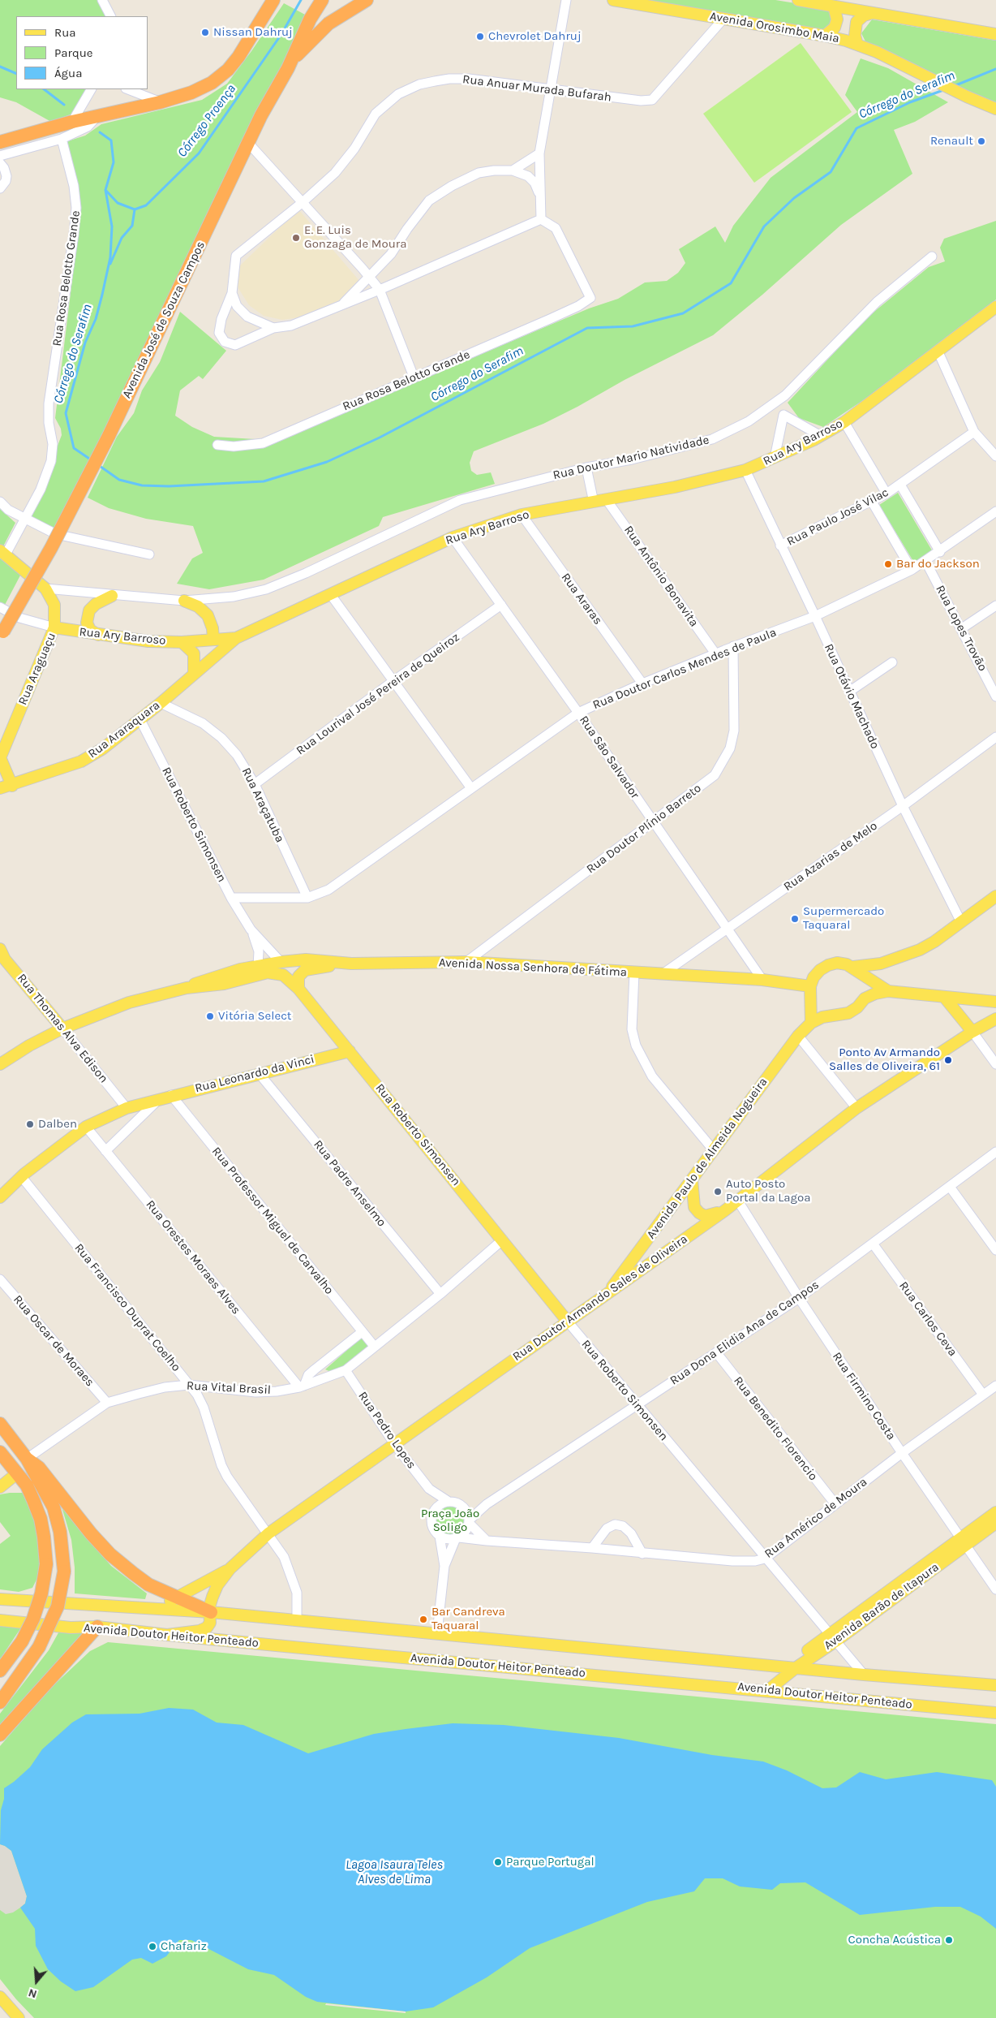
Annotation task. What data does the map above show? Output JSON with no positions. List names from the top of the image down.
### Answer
{
  "streets": {
    "highway": ["Avenida José de Souza Campos"],
    "main road": [
      "Avenida Orosimbo Maia",
      "Rua Ary Barroso",
      "Rua Araguaçu",
      "Rua Araraquara",
      "Rua Roberto Simonsen",
      "Avenida Nossa Senhora de Fátima",
      "Rua Thomas Alva Edison",
      "Rua Leonardo da Vinci",
      "Avenida Paulo de Almeida Nogueira",
      "Rua Doutor Armando Sales de Oliveira",
      "Avenida Barão de Itapura",
      "Avenida Doutor Heitor Penteado"
    ],
    "street": [
      "Rua Anuar Murada Bufarah",
      "Rua Rosa Belotto Grande",
      "Rua Doutor Mario Natividade",
      "Rua Paulo José Vilac",
      "Rua Antônio Bonavita",
      "Rua Araras",
      "Rua Lopes Trovão",
      "Rua Doutor Carlos Mendes de Paula",
      "Rua Lourival José Pereira de Queiroz",
      "Rua Otávio Machado",
      "Rua São Salvador",
      "Rua Araçatuba",
      "Rua Doutor Plínio Barreto",
      "Rua Azarias de Melo",
      "Rua Padre Anselmo",
      "Rua Professor Miguel de Carvalho",
      "Rua Orestes Moraes Alves",
      "Rua Francisco Duprat Coelho",
      "Rua Carlos Ceva",
      "Rua Dona Elidia Ana de Campos",
      "Rua Oscar de Moraes",
      "Rua Vital Brasil",
      "Rua Firmino Costa",
      "Rua Benedito Florencio",
      "Rua Pedro Lopes",
      "Rua Américo de Moura"
    ]
  },
  "crossings": [
    ["Avenida Orosimbo Maia", "Rua Anuar Murada Bufarah"],
    ["Rua Rosa Belotto Grande", "Rua Araguaçu"],
    ["Rua Ary Barroso", "Rua Antônio Bonavita"],
    ["Rua Ary Barroso", "Rua Araras"],
    ["Rua Ary Barroso", "Rua Araguaçu"],
    ["Rua Ary Barroso", "Rua Otávio Machado"],
    ["Rua Ary Barroso", "Rua Araraquara"],
    ["Rua Ary Barroso", "Rua São Salvador"],
    ["Rua Doutor Mario Natividade", "Rua Araguaçu"],
    ["Rua Paulo José Vilac", "Rua Otávio Machado"],
    ["Rua Antônio Bonavita", "Rua Doutor Carlos Mendes de Paula"],
    ["Rua Araras", "Rua Doutor Carlos Mendes de Paula"],
    ["Rua Lopes Trovão", "Rua Doutor Carlos Mendes de Paula"],
    ["Rua Doutor Carlos Mendes de Paula", "Rua Otávio Machado"],
    ["Rua Doutor Carlos Mendes de Paula", "Rua São Salvador"],
    ["Rua Doutor Carlos Mendes de Paula", "Rua Araçatuba"],
    ["Rua Doutor Carlos Mendes de Paula", "Rua Roberto Simonsen"],
    ["Rua Doutor Carlos Mendes de Paula", "Rua Doutor Plínio Barreto"],
    ["Rua Lourival José Pereira de Queiroz", "Rua São Salvador"],
    ["Rua Lourival José Pereira de Queiroz", "Rua Araçatuba"],
    ["Rua Otávio Machado", "Rua Azarias de Melo"],
    ["Rua Araraquara", "Rua Araçatuba"],
    ["Rua Araraquara", "Rua Roberto Simonsen"],
    ["Rua São Salvador", "Rua Doutor Plínio Barreto"],
    ["Rua São Salvador", "Rua Azarias de Melo"],
    ["Rua São Salvador", "Avenida Nossa Senhora de Fátima"],
    ["Rua Roberto Simonsen", "Avenida Nossa Senhora de Fátima"],
    ["Rua Roberto Simonsen", "Rua Leonardo da Vinci"],
    ["Rua Roberto Simonsen", "Rua Doutor Armando Sales de Oliveira"],
    ["Rua Roberto Simonsen", "Rua Dona Elidia Ana de Campos"],
    ["Rua Roberto Simonsen", "Rua Vital Brasil"],
    ["Rua Roberto Simonsen", "Rua Américo de Moura"],
    ["Rua Roberto Simonsen", "Avenida Barão de Itapura"],
    ["Rua Roberto Simonsen", "Avenida Doutor Heitor Penteado"],
    ["Rua Doutor Plínio Barreto", "Avenida Nossa Senhora de Fátima"],
    ["Rua Azarias de Melo", "Avenida Nossa Senhora de Fátima"],
    ["Avenida Nossa Senhora de Fátima", "Rua Thomas Alva Edison"],
    ["Rua Thomas Alva Edison", "Rua Leonardo da Vinci"],
    ["Rua Leonardo da Vinci", "Rua Padre Anselmo"],
    ["Rua Leonardo da Vinci", "Rua Professor Miguel de Carvalho"],
    ["Rua Leonardo da Vinci", "Rua Orestes Moraes Alves"],
    ["Rua Leonardo da Vinci", "Rua Francisco Duprat Coelho"],
    ["Avenida Paulo de Almeida Nogueira", "Rua Doutor Armando Sales de Oliveira"],
    ["Rua Padre Anselmo", "Rua Vital Brasil"],
    ["Rua Professor Miguel de Carvalho", "Rua Vital Brasil"],
    ["Rua Orestes Moraes Alves", "Rua Vital Brasil"],
    ["Rua Doutor Armando Sales de Oliveira", "Rua Francisco Duprat Coelho"],
    ["Rua Doutor Armando Sales de Oliveira", "Rua Firmino Costa"],
    ["Rua Doutor Armando Sales de Oliveira", "Rua Pedro Lopes"],
    ["Rua Francisco Duprat Coelho", "Rua Vital Brasil"],
    ["Rua Francisco Duprat Coelho", "Avenida Doutor Heitor Penteado"],
    ["Rua Carlos Ceva", "Rua Dona Elidia Ana de Campos"],
    ["Rua Carlos Ceva", "Rua Américo de Moura"],
    ["Rua Dona Elidia Ana de Campos", "Rua Firmino Costa"],
    ["Rua Dona Elidia Ana de Campos", "Rua Benedito Florencio"],
    ["Rua Dona Elidia Ana de Campos", "Rua Pedro Lopes"],
    ["Rua Dona Elidia Ana de Campos", "Rua Américo de Moura"],
    ["Rua Oscar de Moraes", "Rua Vital Brasil"],
    ["Rua Vital Brasil", "Rua Pedro Lopes"],
    ["Rua Firmino Costa", "Rua Américo de Moura"],
    ["Rua Firmino Costa", "Avenida Barão de Itapura"],
    ["Rua Benedito Florencio", "Rua Américo de Moura"],
    ["Rua Pedro Lopes", "Rua Américo de Moura"],
    ["Avenida Barão de Itapura", "Avenida Doutor Heitor Penteado"]
  ],
  "water": ["Córrego do Serafim", "Córrego Proença", "Lagoa Isaura Teles Alves de Lima"],
  "parks": ["Praça João Soligo"],
  "places": [
    "Nissan Dahruj",
    "Chevrolet Dahruj",
    "Renault",
    "E. E. Luis Gonzaga de Moura",
    "Bar do Jackson",
    "Supermercado Taquaral",
    "Vitória Select",
    "Ponto Av Armando Salles de Oliveira, 61",
    "Dalben",
    "Auto Posto Portal da Lagoa",
    "Bar Candreva Taquaral",
    "Parque Portugal",
    "Concha Acústica",
    "Chafariz"
  ],
  "legend": ["Rua", "Parque", "Água"],
  "north": "bottom"
}
